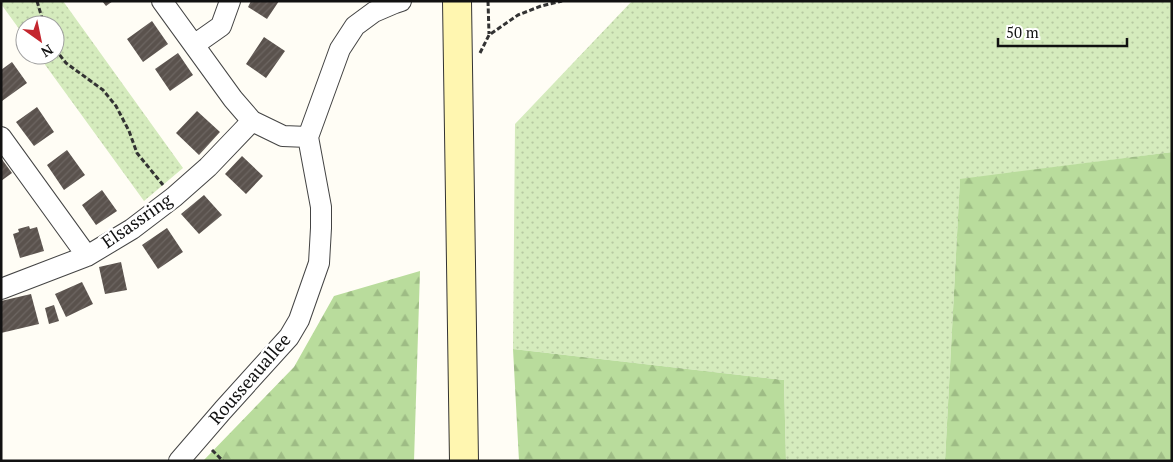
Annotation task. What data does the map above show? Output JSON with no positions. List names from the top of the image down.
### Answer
{
  "streets": {
    "street": ["Elsassring", "Rousseauallee"]
  },
  "scale_bar": "50 m",
  "north": "bottom right"
}
